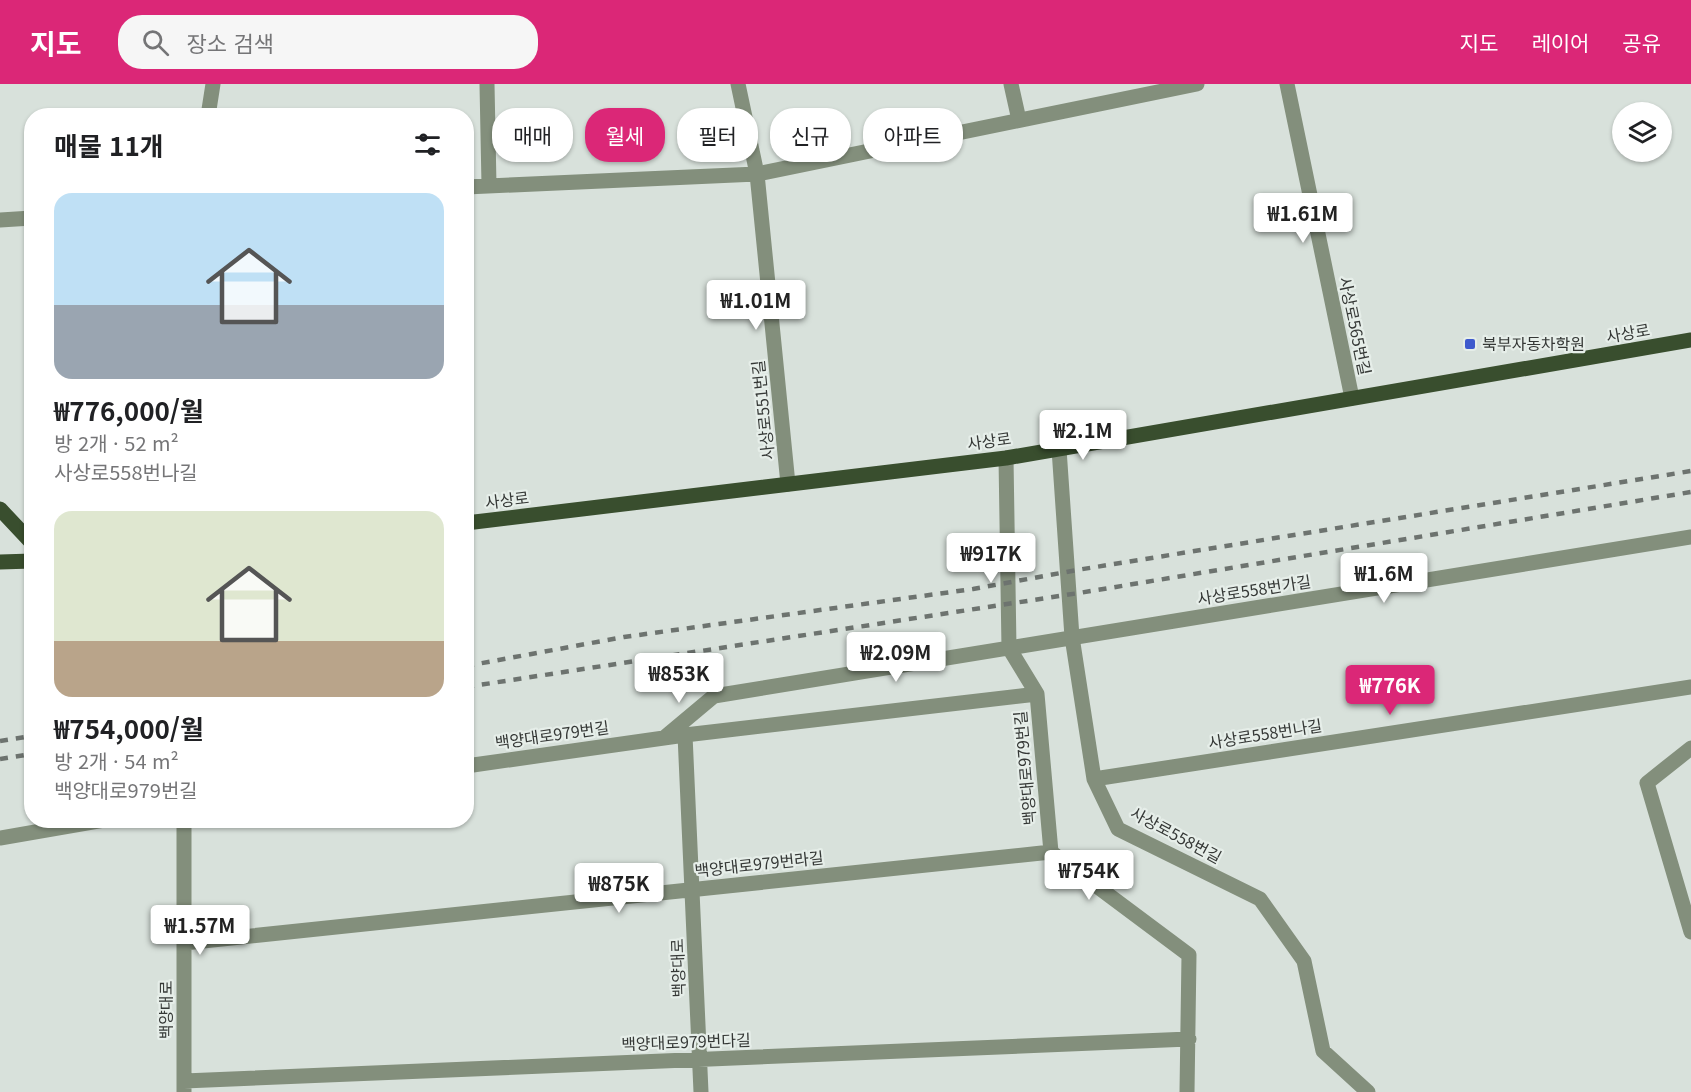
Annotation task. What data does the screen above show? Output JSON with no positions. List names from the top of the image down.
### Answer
{
  "streets": {
    "main road": ["사상로"],
    "street": [
      "사상로565번길",
      "사상로551번길",
      "사상로558번가길",
      "사상로558번나길",
      "백양대로979번길",
      "사상로558번길",
      "백양대로979번라길",
      "백양대로",
      "백양대로979번다길"
    ]
  },
  "crossings": [
    ["사상로565번길", "사상로"],
    ["사상로", "사상로551번길"],
    ["사상로", "사상로558번길"],
    ["사상로558번가길", "백양대로979번길"],
    ["사상로558번가길", "사상로558번길"],
    ["사상로558번나길", "사상로558번길"],
    ["백양대로979번길", "백양대로979번라길"],
    ["백양대로979번길", "백양대로"],
    ["백양대로979번라길", "백양대로"],
    ["백양대로", "백양대로979번다길"]
  ],
  "places": {
    "transit": ["북부자동차학원"]
  },
  "page": {
    "header": "지도",
    "search": "장소 검색",
    "nav": ["지도", "레이어", "공유"],
    "chip": [
      "매매",
      "월세",
      "필터",
      "신규",
      "아파트"
    ],
    "heading": "매물 11개",
    "list": [
      {
        "name": "₩776,000/월",
        "note": "방 2개 · 52 m² · 사상로558번나길"
      },
      {
        "name": "₩754,000/월",
        "note": "방 2개 · 54 m² · 백양대로979번길"
      }
    ],
    "price": [
      "₩1.61M",
      "₩1.01M",
      "₩2.1M",
      "₩917K",
      "₩1.6M",
      "₩2.09M",
      "₩853K",
      "₩776K",
      "₩754K",
      "₩875K",
      "₩1.57M"
    ]
  }
}
